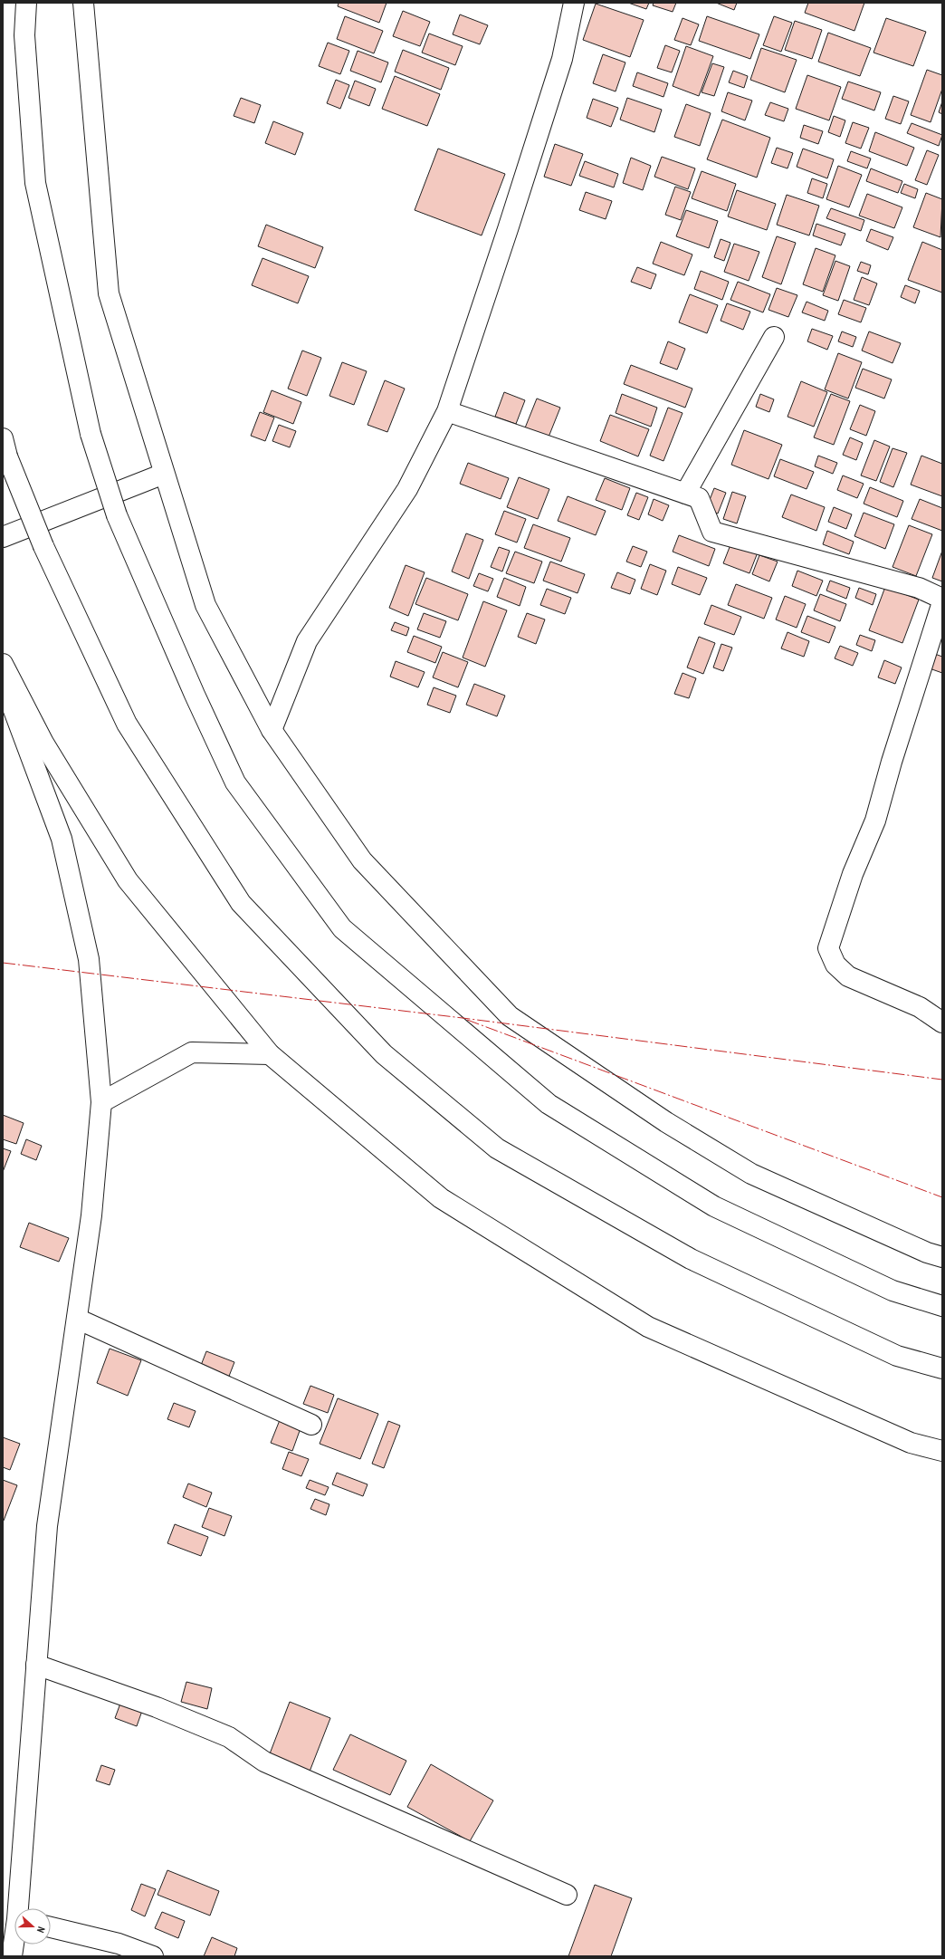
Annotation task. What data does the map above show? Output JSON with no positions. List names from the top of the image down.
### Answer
{
  "north": "right"
}
